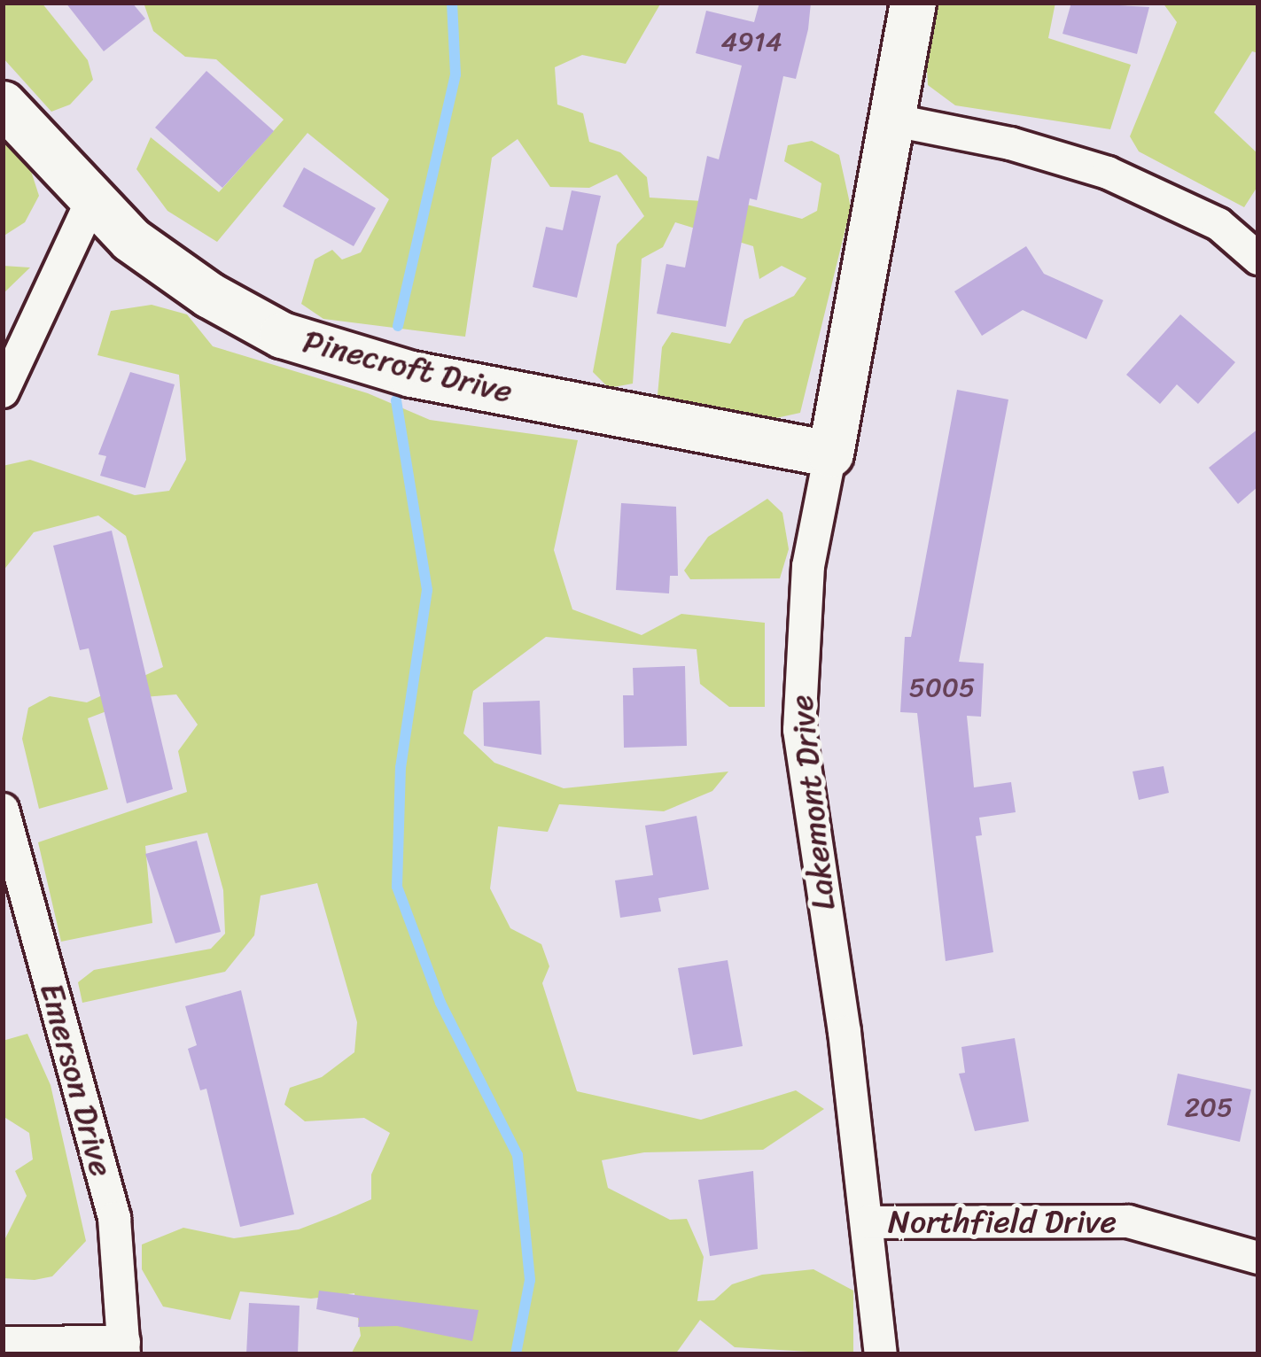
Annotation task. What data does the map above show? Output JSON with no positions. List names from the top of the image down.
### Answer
{
  "streets": {
    "street": [
      "Pinecroft Drive",
      "Lakemont Drive",
      "Emerson Drive",
      "Northfield Drive"
    ]
  },
  "crossings": [
    ["Pinecroft Drive", "Lakemont Drive"],
    ["Lakemont Drive", "Northfield Drive"]
  ],
  "house_numbers": ["4914", "5005", "205"]
}
